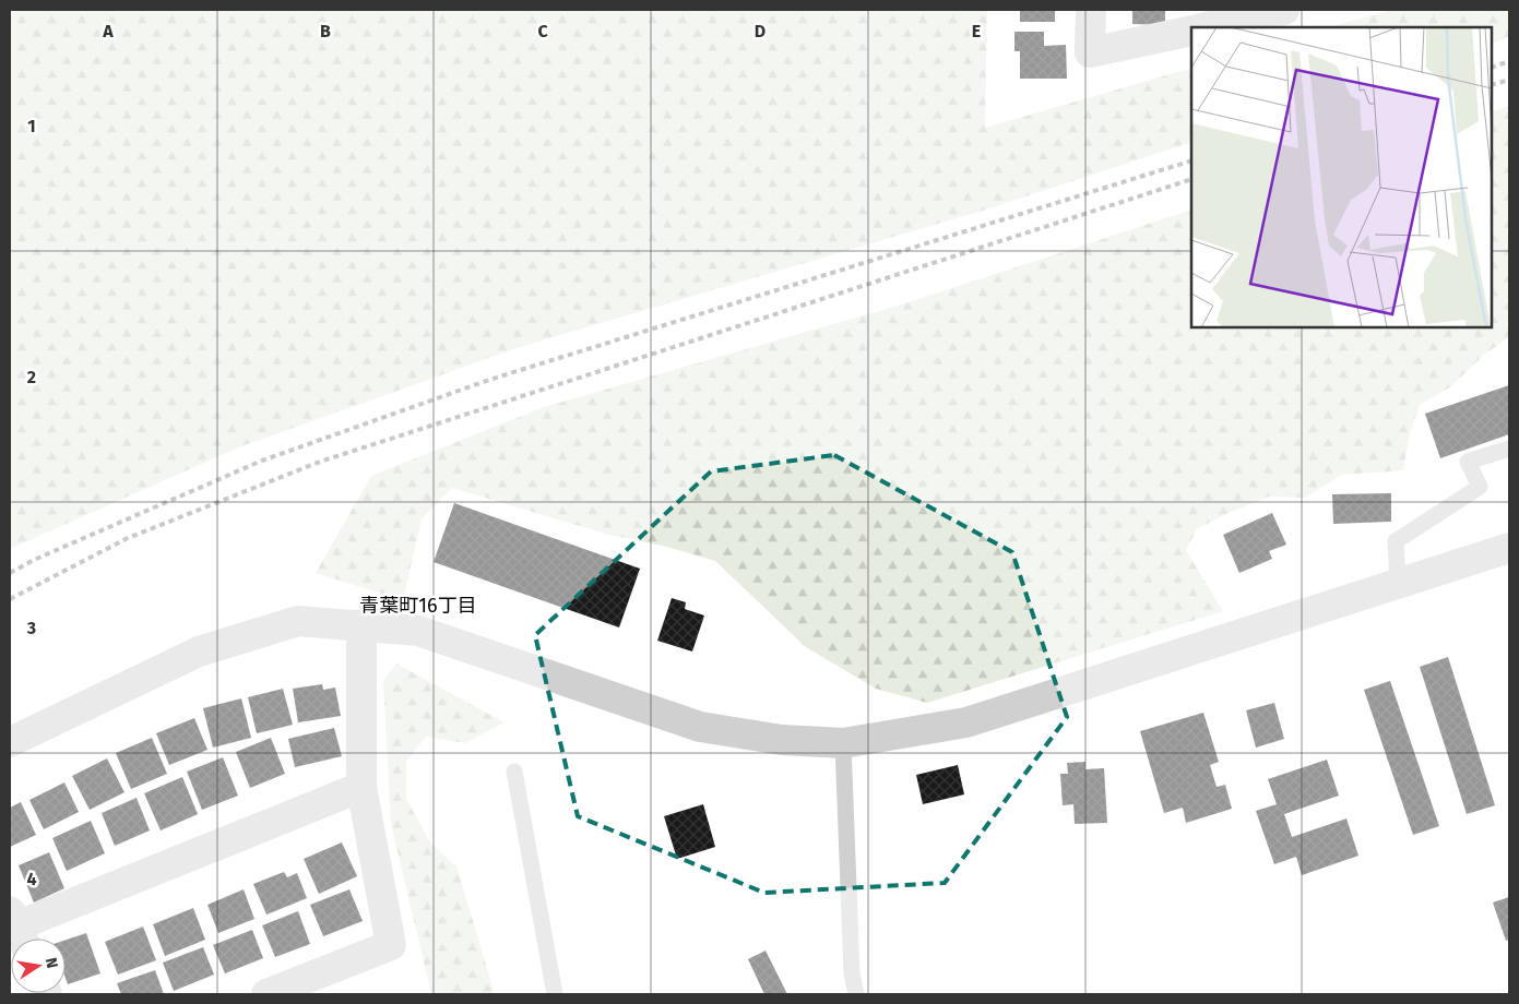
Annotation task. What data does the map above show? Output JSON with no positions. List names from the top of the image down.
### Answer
{
  "districts": ["青葉町16丁目"],
  "north": "right",
  "grid": {
    "columns": [
      "A",
      "B",
      "C",
      "D",
      "E"
    ],
    "rows": [
      "1",
      "2",
      "3",
      "4"
    ]
  }
}
